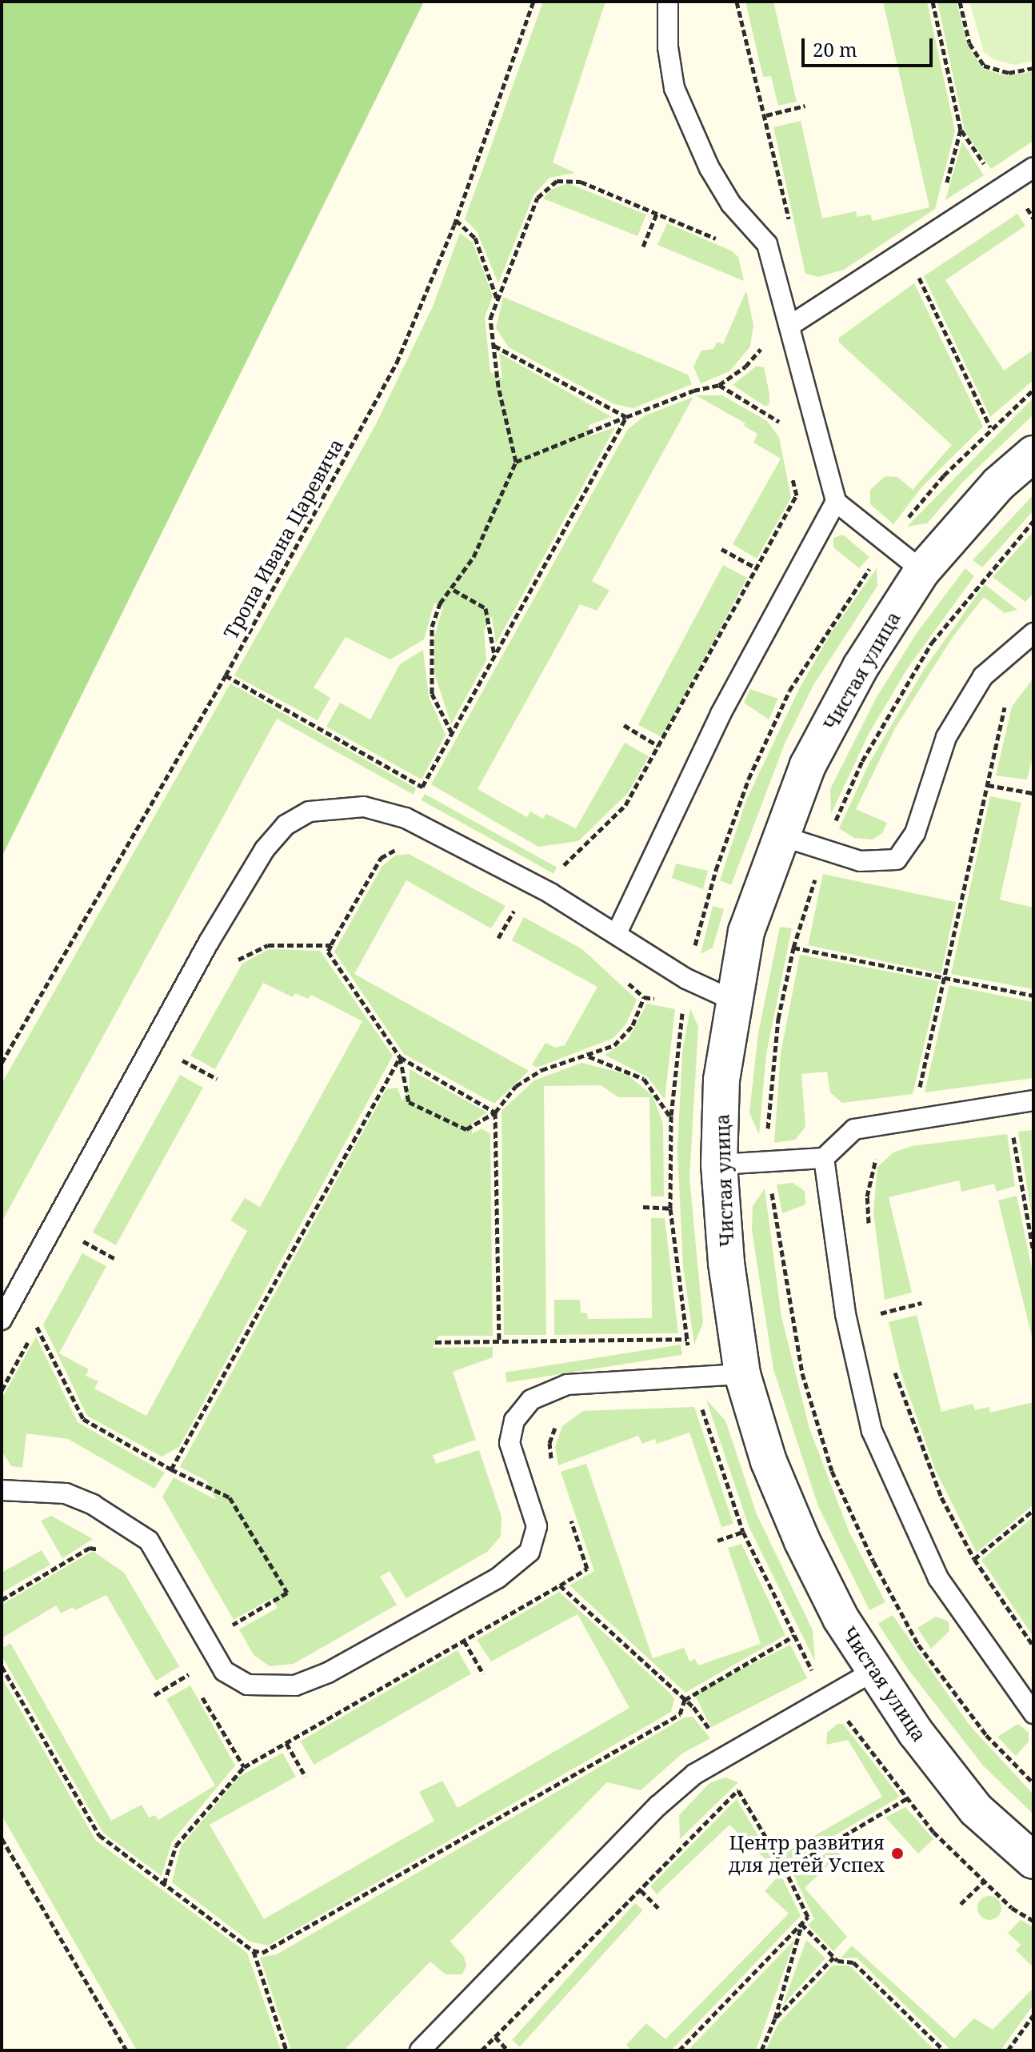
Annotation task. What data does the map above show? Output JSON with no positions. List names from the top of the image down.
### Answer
{
  "streets": {
    "street": ["Чистая улица"],
    "path": ["Тропа Ивана Царевича"]
  },
  "places": ["Центр развития для детей Успех"],
  "scale_bar": "20 m"
}
